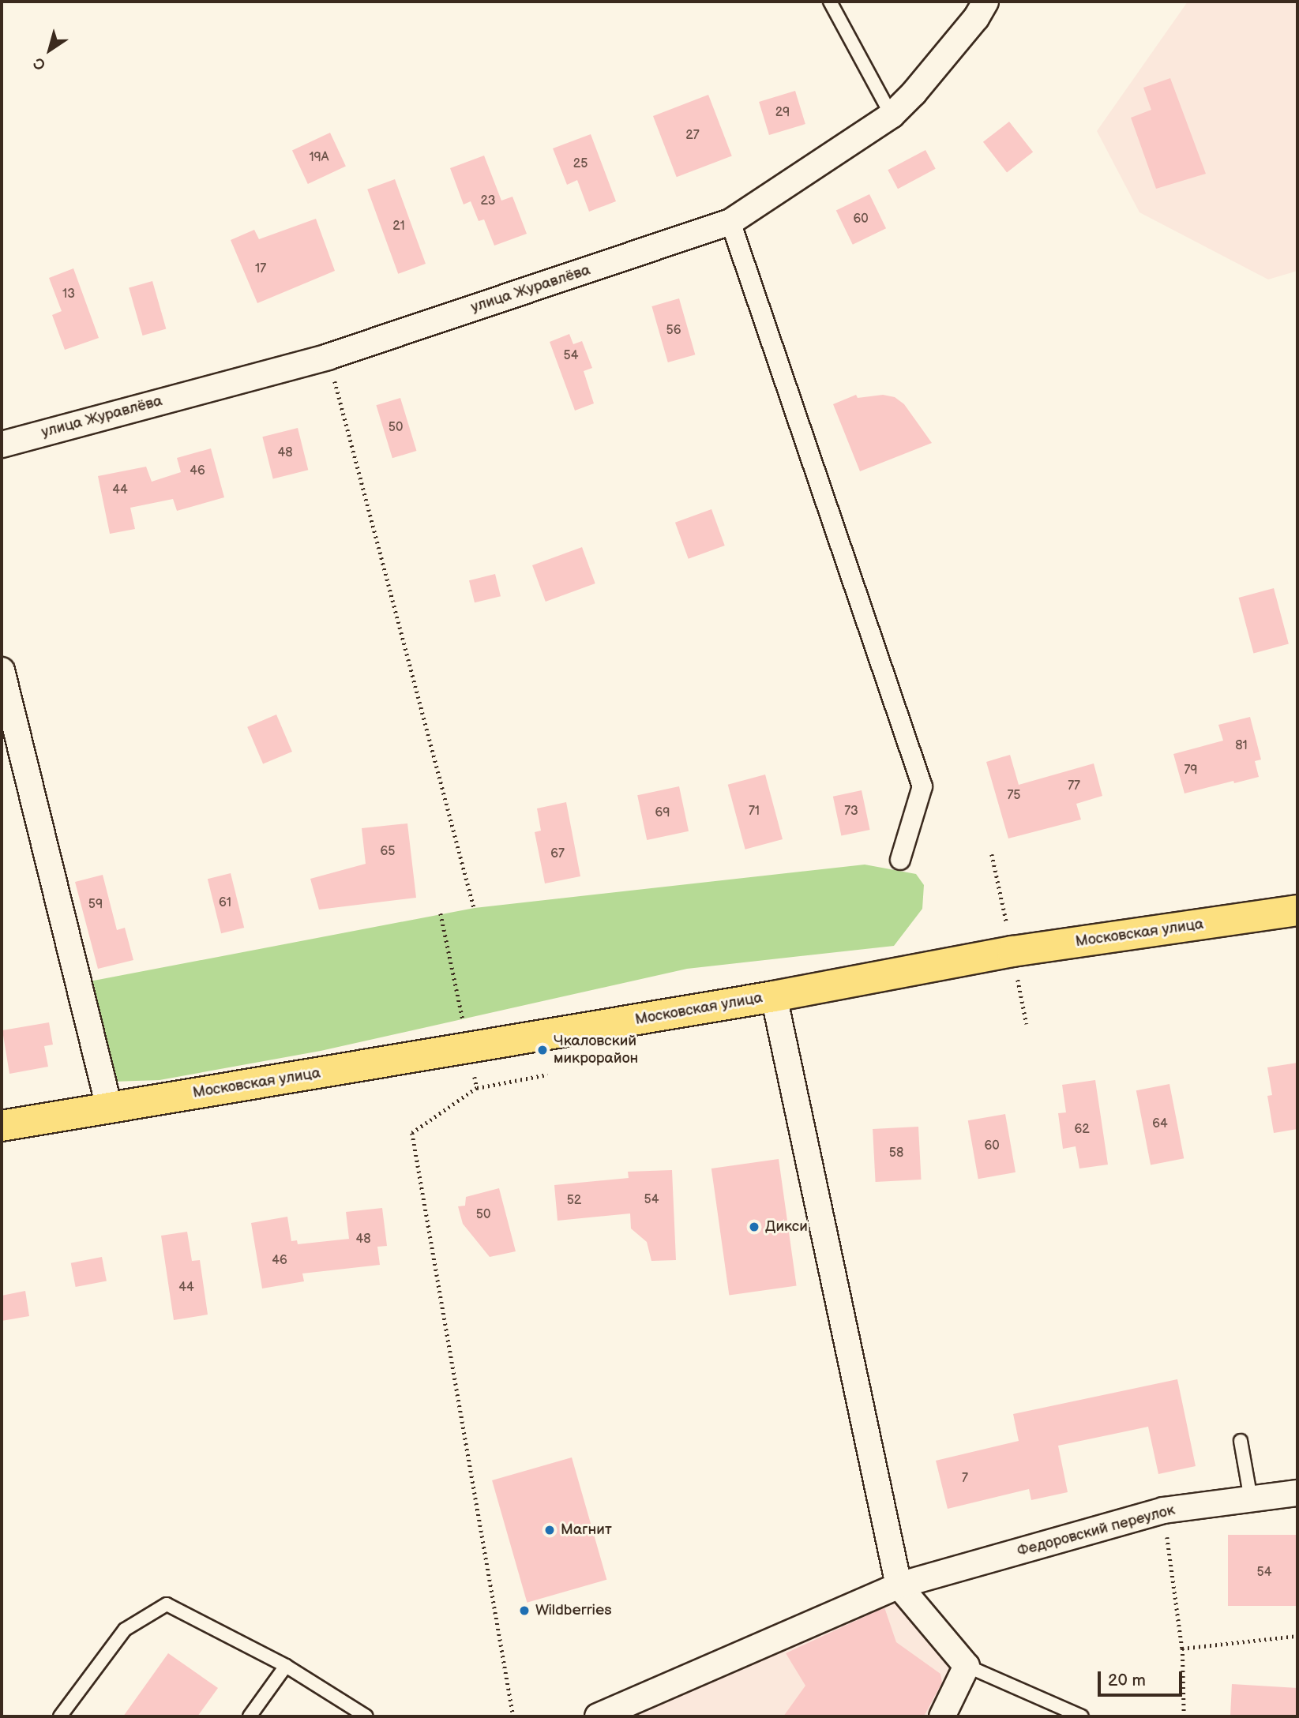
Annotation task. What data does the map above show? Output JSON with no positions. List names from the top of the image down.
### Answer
{
  "streets": {
    "main road": ["Московская улица"],
    "street": ["улица Журавлёва", "Федоровский переулок"]
  },
  "places": [
    "Чкаловский микрорайон",
    "Дикси",
    "Магнит",
    "Wildberries"
  ],
  "house_numbers": [
    "29",
    "27",
    "19А",
    "25",
    "23",
    "60",
    "21",
    "17",
    "13",
    "56",
    "54",
    "50",
    "48",
    "46",
    "44",
    "81",
    "79",
    "77",
    "75",
    "71",
    "73",
    "69",
    "65",
    "67",
    "61",
    "59",
    "64",
    "62",
    "60",
    "58",
    "54",
    "52",
    "50",
    "48",
    "46",
    "44",
    "7",
    "54"
  ],
  "scale_bar": "20 m",
  "north": "bottom left"
}
